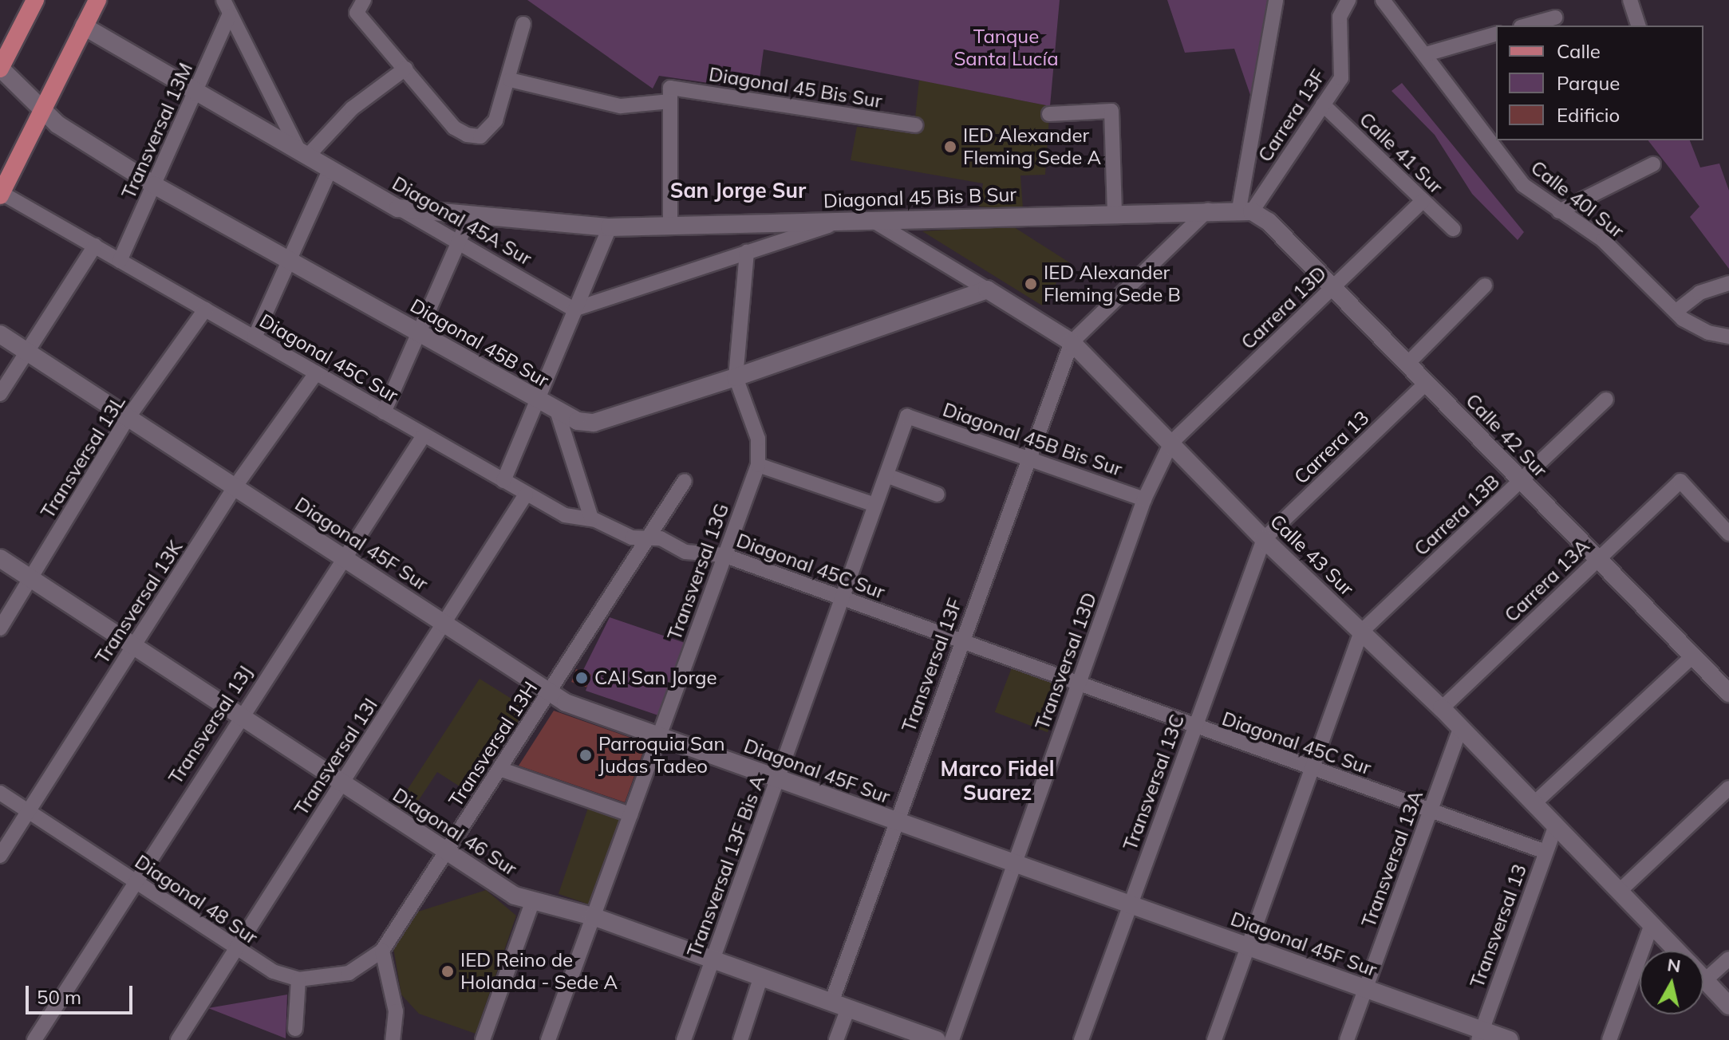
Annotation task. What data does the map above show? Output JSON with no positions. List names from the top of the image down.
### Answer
{
  "streets": {
    "street": [
      "Diagonal 45 Bis Sur",
      "Carrera 13F",
      "Transversal 13M",
      "Calle 41 Sur",
      "Diagonal 45 Bis B Sur",
      "Calle 40I Sur",
      "Diagonal 45A Sur",
      "Carrera 13D",
      "Diagonal 45B Sur",
      "Diagonal 45C Sur",
      "Calle 42 Sur",
      "Diagonal 45B Bis Sur",
      "Carrera 13",
      "Transversal 13L",
      "Carrera 13B",
      "Diagonal 45F Sur",
      "Calle 43 Sur",
      "Transversal 13G",
      "Carrera 13A",
      "Transversal 13K",
      "Transversal 13D",
      "Transversal 13F",
      "Transversal 13J",
      "Transversal 13H",
      "Transversal 13I",
      "Transversal 13C",
      "Diagonal 46 Sur",
      "Transversal 13A",
      "Transversal 13F Bis A",
      "Diagonal 48 Sur",
      "Transversal 13"
    ]
  },
  "crossings": [
    ["Carrera 13F", "Calle 41 Sur"],
    ["Carrera 13F", "Diagonal 45 Bis B Sur"],
    ["Carrera 13F", "Calle 42 Sur"],
    ["Transversal 13M", "Diagonal 45A Sur"],
    ["Transversal 13M", "Diagonal 45B Sur"],
    ["Transversal 13M", "Diagonal 45C Sur"],
    ["Calle 41 Sur", "Carrera 13D"],
    ["Diagonal 45 Bis B Sur", "Diagonal 45A Sur"],
    ["Diagonal 45 Bis B Sur", "Calle 42 Sur"],
    ["Diagonal 45 Bis B Sur", "Calle 43 Sur"],
    ["Carrera 13D", "Calle 42 Sur"],
    ["Carrera 13D", "Calle 43 Sur"],
    ["Carrera 13D", "Transversal 13D"],
    ["Diagonal 45B Sur", "Calle 43 Sur"],
    ["Diagonal 45B Sur", "Transversal 13G"],
    ["Diagonal 45C Sur", "Transversal 13L"],
    ["Diagonal 45C Sur", "Transversal 13G"],
    ["Diagonal 45C Sur", "Transversal 13K"],
    ["Diagonal 45C Sur", "Transversal 13D"],
    ["Diagonal 45C Sur", "Transversal 13F"],
    ["Diagonal 45C Sur", "Transversal 13J"],
    ["Diagonal 45C Sur", "Transversal 13H"],
    ["Diagonal 45C Sur", "Transversal 13I"],
    ["Diagonal 45C Sur", "Transversal 13C"],
    ["Diagonal 45C Sur", "Transversal 13A"],
    ["Diagonal 45C Sur", "Transversal 13F Bis A"],
    ["Diagonal 45C Sur", "Transversal 13"],
    ["Calle 42 Sur", "Carrera 13"],
    ["Calle 42 Sur", "Carrera 13B"],
    ["Calle 42 Sur", "Carrera 13A"],
    ["Diagonal 45B Bis Sur", "Transversal 13D"],
    ["Diagonal 45B Bis Sur", "Transversal 13F"],
    ["Diagonal 45B Bis Sur", "Transversal 13F Bis A"],
    ["Carrera 13", "Calle 43 Sur"],
    ["Carrera 13", "Transversal 13C"],
    ["Transversal 13L", "Diagonal 45F Sur"],
    ["Transversal 13L", "Diagonal 46 Sur"],
    ["Carrera 13B", "Calle 43 Sur"],
    ["Diagonal 45F Sur", "Transversal 13G"],
    ["Diagonal 45F Sur", "Transversal 13K"],
    ["Diagonal 45F Sur", "Transversal 13D"],
    ["Diagonal 45F Sur", "Transversal 13F"],
    ["Diagonal 45F Sur", "Transversal 13J"],
    ["Diagonal 45F Sur", "Transversal 13H"],
    ["Diagonal 45F Sur", "Transversal 13I"],
    ["Diagonal 45F Sur", "Transversal 13C"],
    ["Diagonal 45F Sur", "Transversal 13A"],
    ["Diagonal 45F Sur", "Transversal 13F Bis A"],
    ["Diagonal 45F Sur", "Transversal 13"],
    ["Calle 43 Sur", "Carrera 13A"],
    ["Calle 43 Sur", "Transversal 13D"],
    ["Calle 43 Sur", "Transversal 13F"],
    ["Calle 43 Sur", "Transversal 13C"],
    ["Calle 43 Sur", "Transversal 13A"],
    ["Calle 43 Sur", "Transversal 13"],
    ["Transversal 13G", "Diagonal 46 Sur"],
    ["Transversal 13K", "Diagonal 46 Sur"],
    ["Transversal 13K", "Diagonal 48 Sur"],
    ["Transversal 13F", "Diagonal 46 Sur"],
    ["Transversal 13J", "Diagonal 46 Sur"],
    ["Transversal 13J", "Diagonal 48 Sur"],
    ["Transversal 13H", "Diagonal 46 Sur"],
    ["Transversal 13H", "Diagonal 48 Sur"],
    ["Transversal 13I", "Diagonal 46 Sur"],
    ["Transversal 13I", "Diagonal 48 Sur"],
    ["Diagonal 46 Sur", "Transversal 13F Bis A"]
  ],
  "districts": ["San Jorge Sur", "Marco Fidel Suarez"],
  "parks": ["Tanque Santa Lucía"],
  "places": [
    "IED Alexander Fleming Sede A",
    "IED Alexander Fleming Sede B",
    "CAI San Jorge",
    "Parroquia San Judas Tadeo",
    "IED Reino de Holanda - Sede A"
  ],
  "legend": ["Calle", "Parque", "Edificio"],
  "scale_bar": "50 m",
  "north": "top"
}
